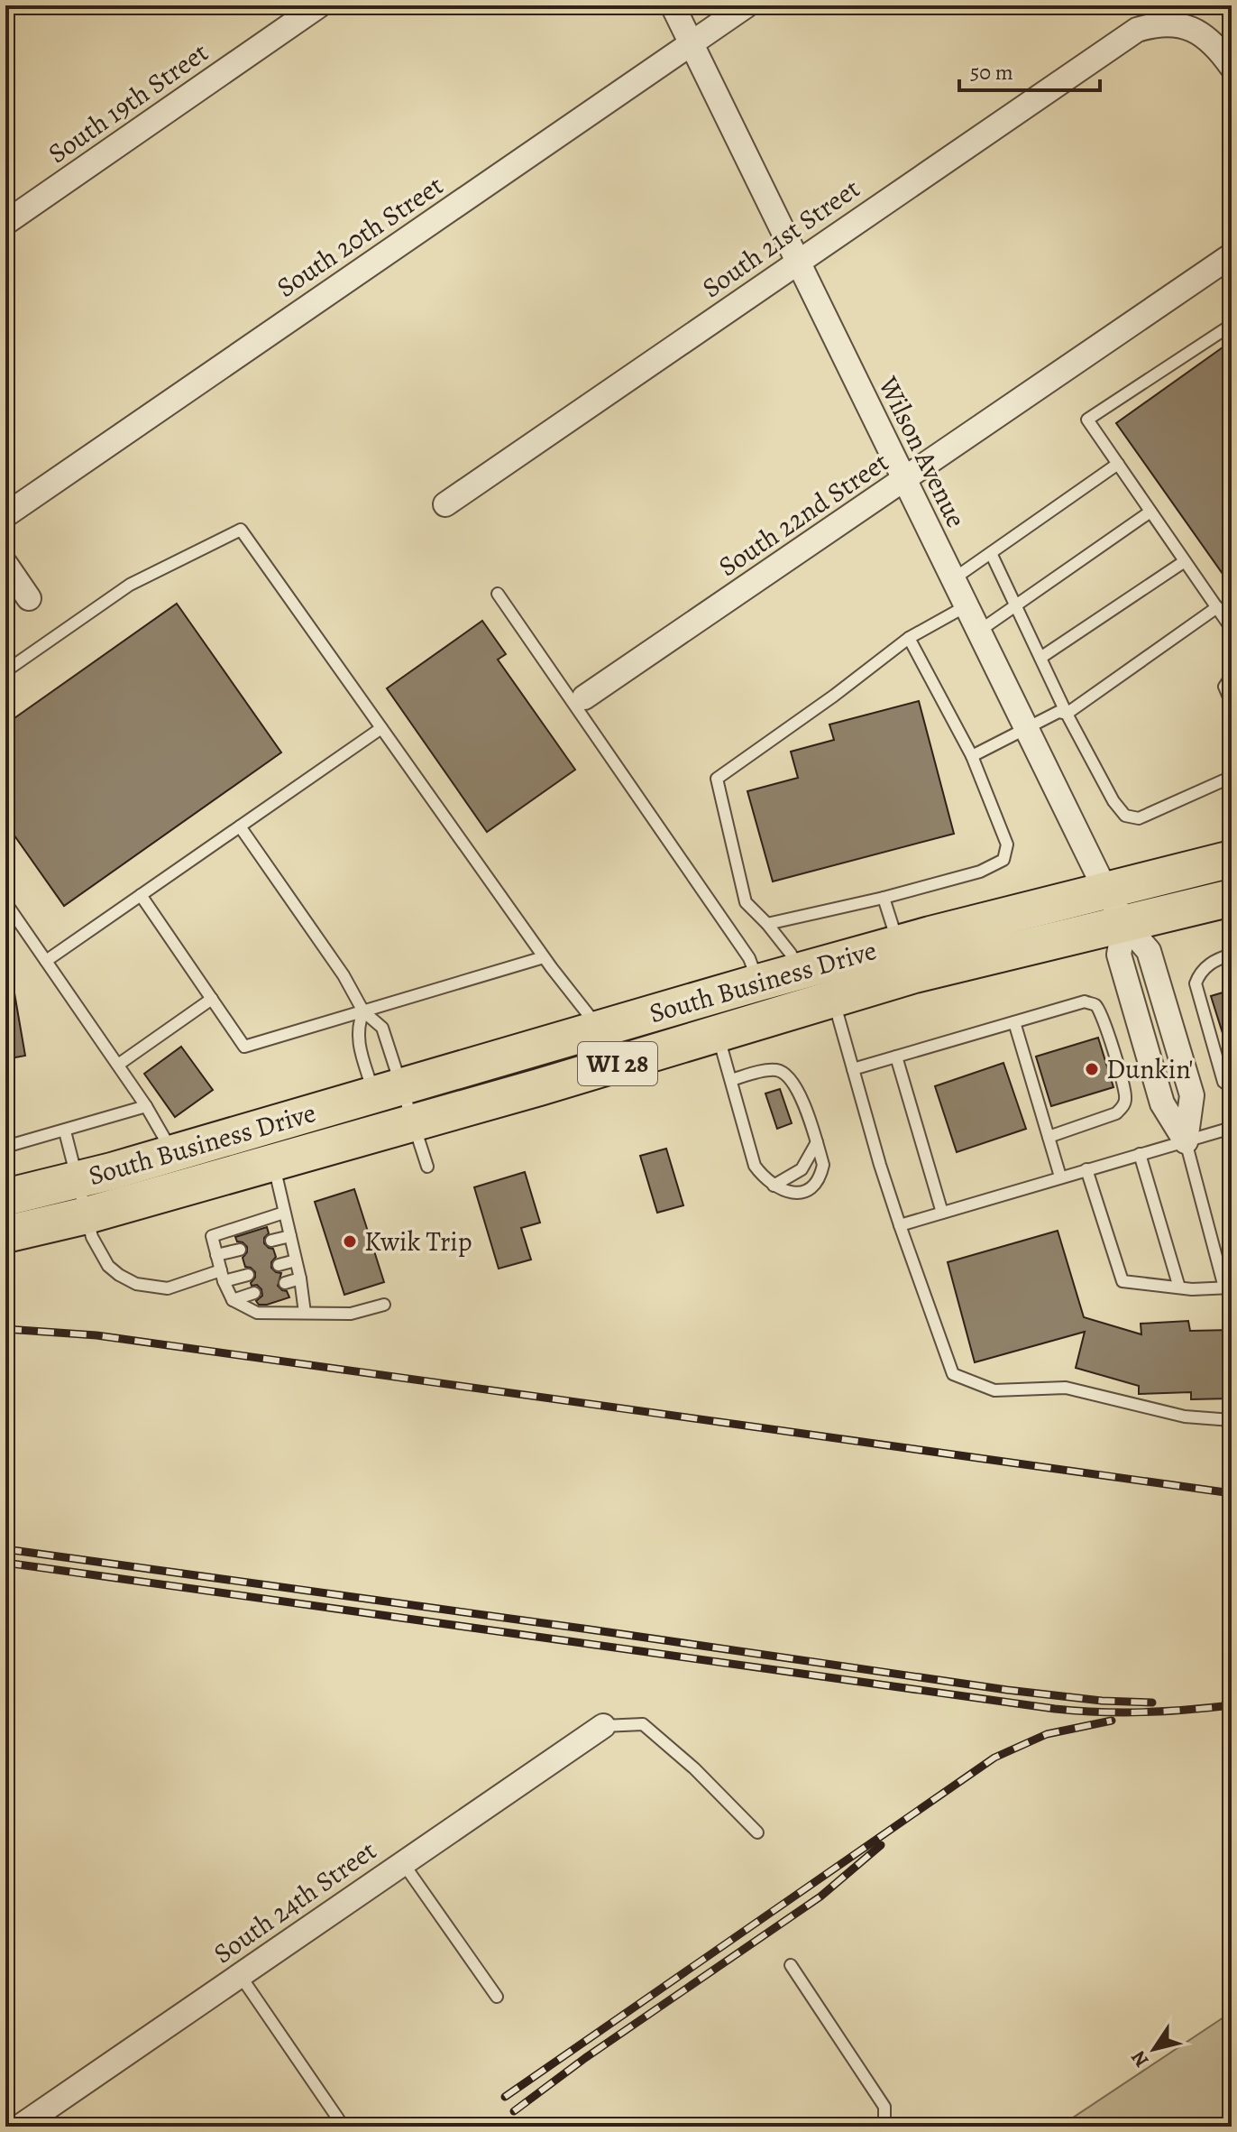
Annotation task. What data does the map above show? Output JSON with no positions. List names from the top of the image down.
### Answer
{
  "streets": {
    "main road": ["South Business Drive", "WI 28"],
    "street": [
      "South 19th Street",
      "South 20th Street",
      "South 21st Street",
      "Wilson Avenue",
      "South 22nd Street",
      "South 24th Street"
    ]
  },
  "crossings": [
    ["South 20th Street", "Wilson Avenue"],
    ["South 21st Street", "Wilson Avenue"],
    ["Wilson Avenue", "South 22nd Street"],
    ["Wilson Avenue", "South Business Drive"]
  ],
  "places": ["Dunkin'", "Kwik Trip"],
  "scale_bar": "50 m",
  "north": "bottom left"
}
